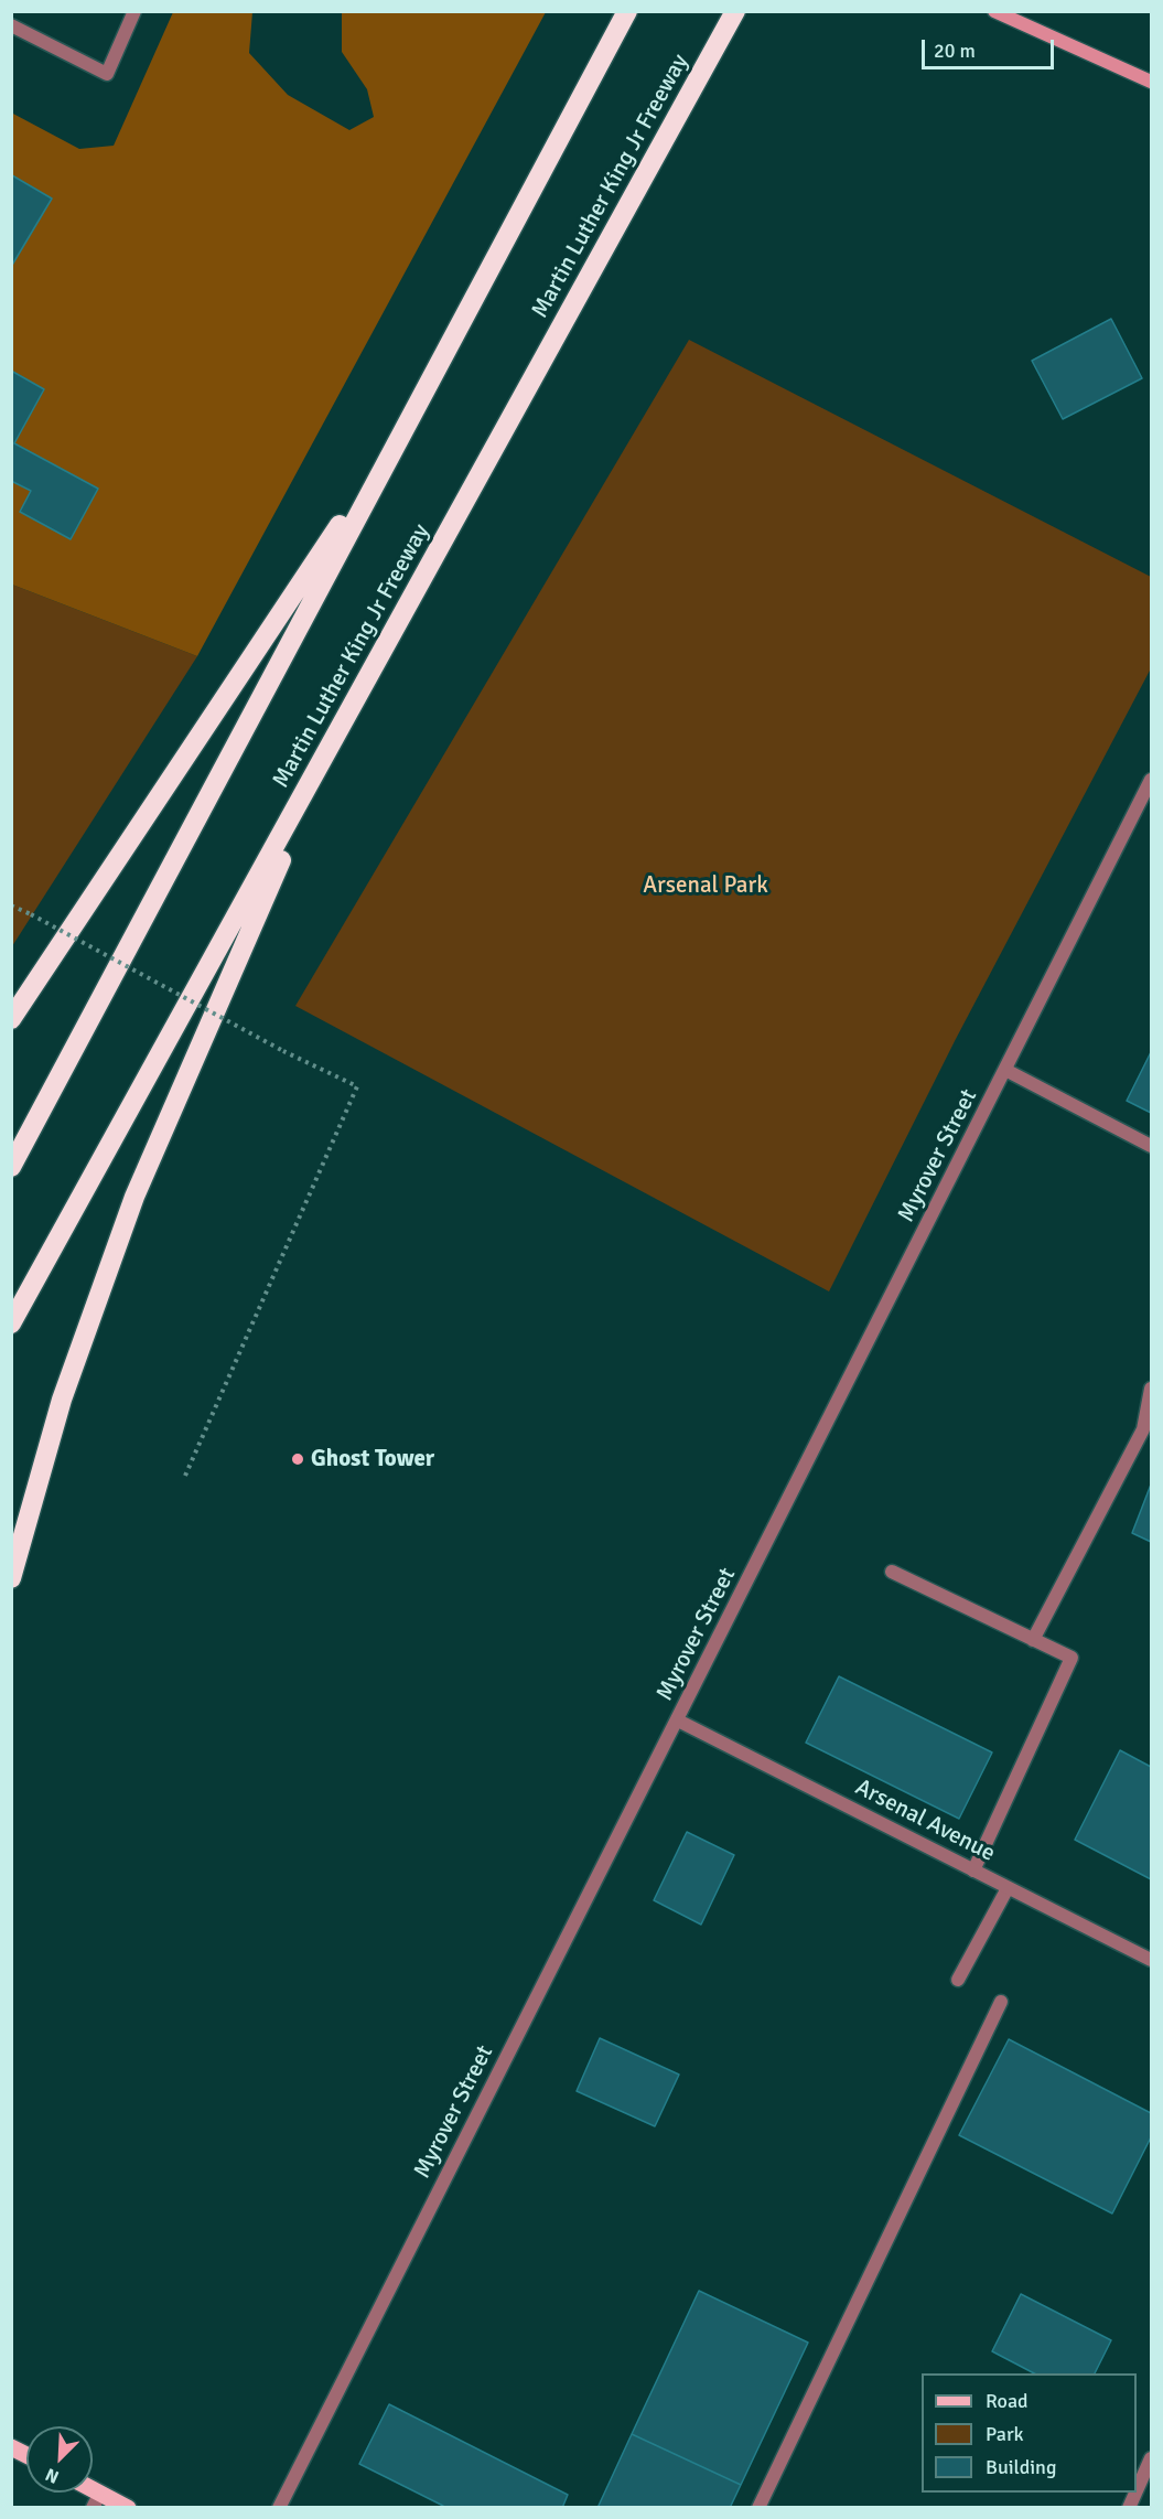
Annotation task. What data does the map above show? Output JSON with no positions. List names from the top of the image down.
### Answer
{
  "streets": {
    "highway": ["Martin Luther King Jr Freeway"],
    "street": ["Myrover Street", "Arsenal Avenue"]
  },
  "crossings": [
    ["Myrover Street", "Arsenal Avenue"]
  ],
  "parks": ["Arsenal Park"],
  "places": ["Ghost Tower"],
  "legend": ["Road", "Park", "Building"],
  "scale_bar": "20 m",
  "north": "bottom left"
}
